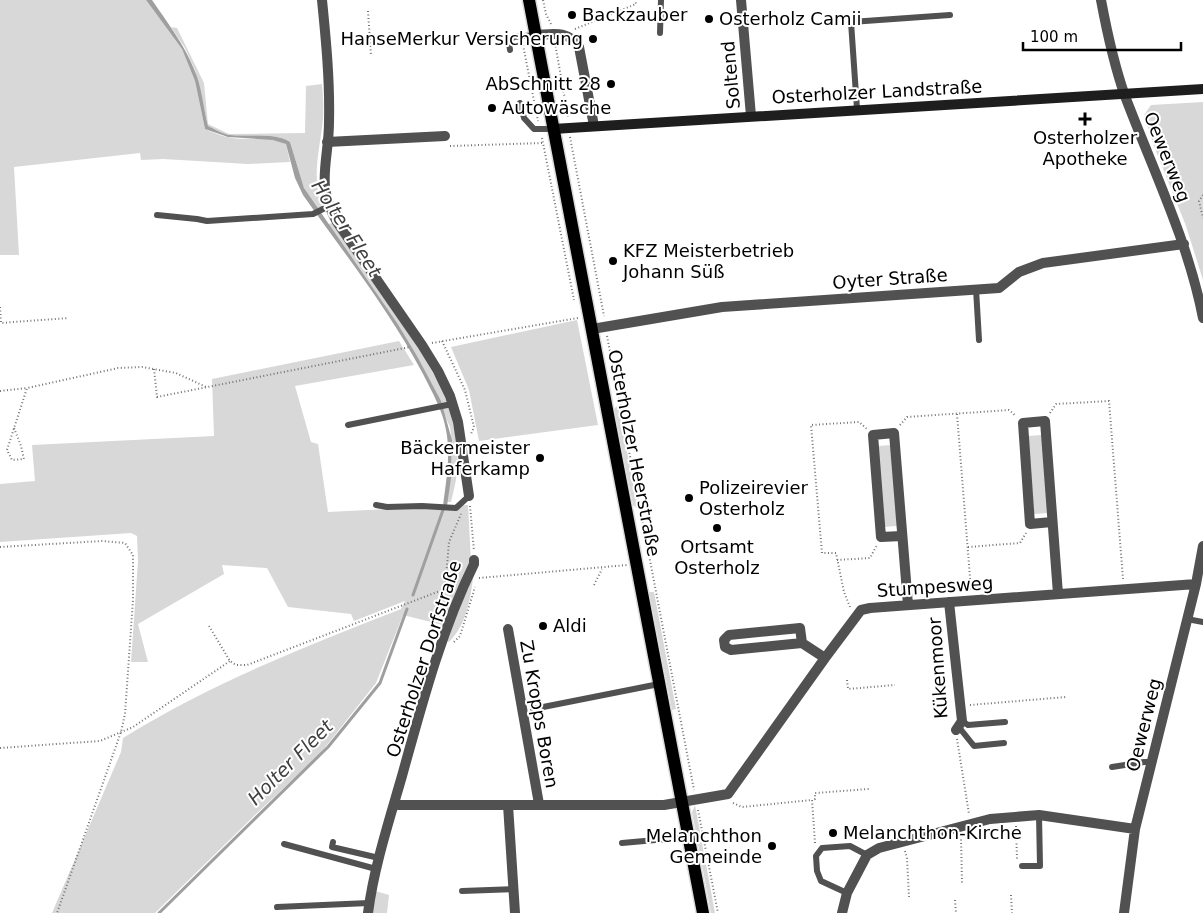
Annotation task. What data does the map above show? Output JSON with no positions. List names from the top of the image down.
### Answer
{
  "streets": {
    "main road": ["Osterholzer Landstraße", "Osterholzer Heerstraße"],
    "street": [
      "Soltend",
      "Oewerweg",
      "Oyter Straße",
      "Stumpesweg",
      "Osterholzer Dorfstraße",
      "Kükenmoor",
      "Zu Kropps Boren"
    ]
  },
  "crossings": [
    ["Soltend", "Osterholzer Landstraße"],
    ["Osterholzer Landstraße", "Oewerweg"],
    ["Osterholzer Landstraße", "Osterholzer Heerstraße"],
    ["Oewerweg", "Oyter Straße"],
    ["Oewerweg", "Stumpesweg"],
    ["Oyter Straße", "Osterholzer Heerstraße"],
    ["Osterholzer Heerstraße", "Zu Kropps Boren"],
    ["Stumpesweg", "Kükenmoor"],
    ["Osterholzer Dorfstraße", "Zu Kropps Boren"]
  ],
  "water": ["Holter Fleet"],
  "places": {
    "other": [
      "Backzauber",
      "Osterholz Camii",
      "HanseMerkur Versicherung",
      "AbSchnitt 28",
      "Autowäsche",
      "KFZ Meisterbetrieb Johann Süß",
      "Bäckermeister Haferkamp",
      "Polizeirevier Osterholz",
      "Ortsamt Osterholz",
      "Aldi",
      "Melanchthon-Kirche",
      "Melanchthon Gemeinde"
    ],
    "health": ["Osterholzer Apotheke"]
  },
  "scale_bar": "100 m"
}
